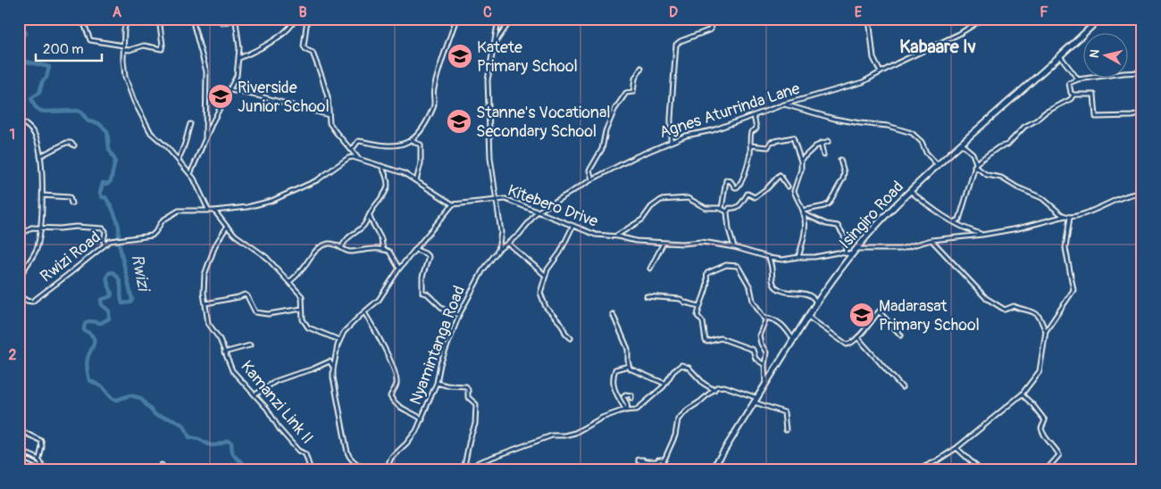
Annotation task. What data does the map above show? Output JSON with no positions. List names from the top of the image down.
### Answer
{
  "streets": {
    "main road": ["Isingiro Road"],
    "street": [
      "Agnes Aturrinda Lane",
      "Kitebero Drive",
      "Rwizi Road",
      "Nyamintanga Road",
      "Kamanzi Link II"
    ]
  },
  "crossings": [
    ["Agnes Aturrinda Lane", "Kitebero Drive"],
    ["Agnes Aturrinda Lane", "Nyamintanga Road"],
    ["Kitebero Drive", "Isingiro Road"]
  ],
  "districts": ["Kabaare Iv"],
  "water": ["Rwizi"],
  "places": {
    "school or university": [
      "Katete Primary School",
      "Riverside Junior School",
      "Stanne's Vocational Secondary School",
      "Madarasat Primary School"
    ]
  },
  "scale_bar": "200 m",
  "north": "left",
  "grid": {
    "columns": [
      "A",
      "B",
      "C",
      "D",
      "E",
      "F"
    ],
    "rows": ["1", "2"]
  }
}
